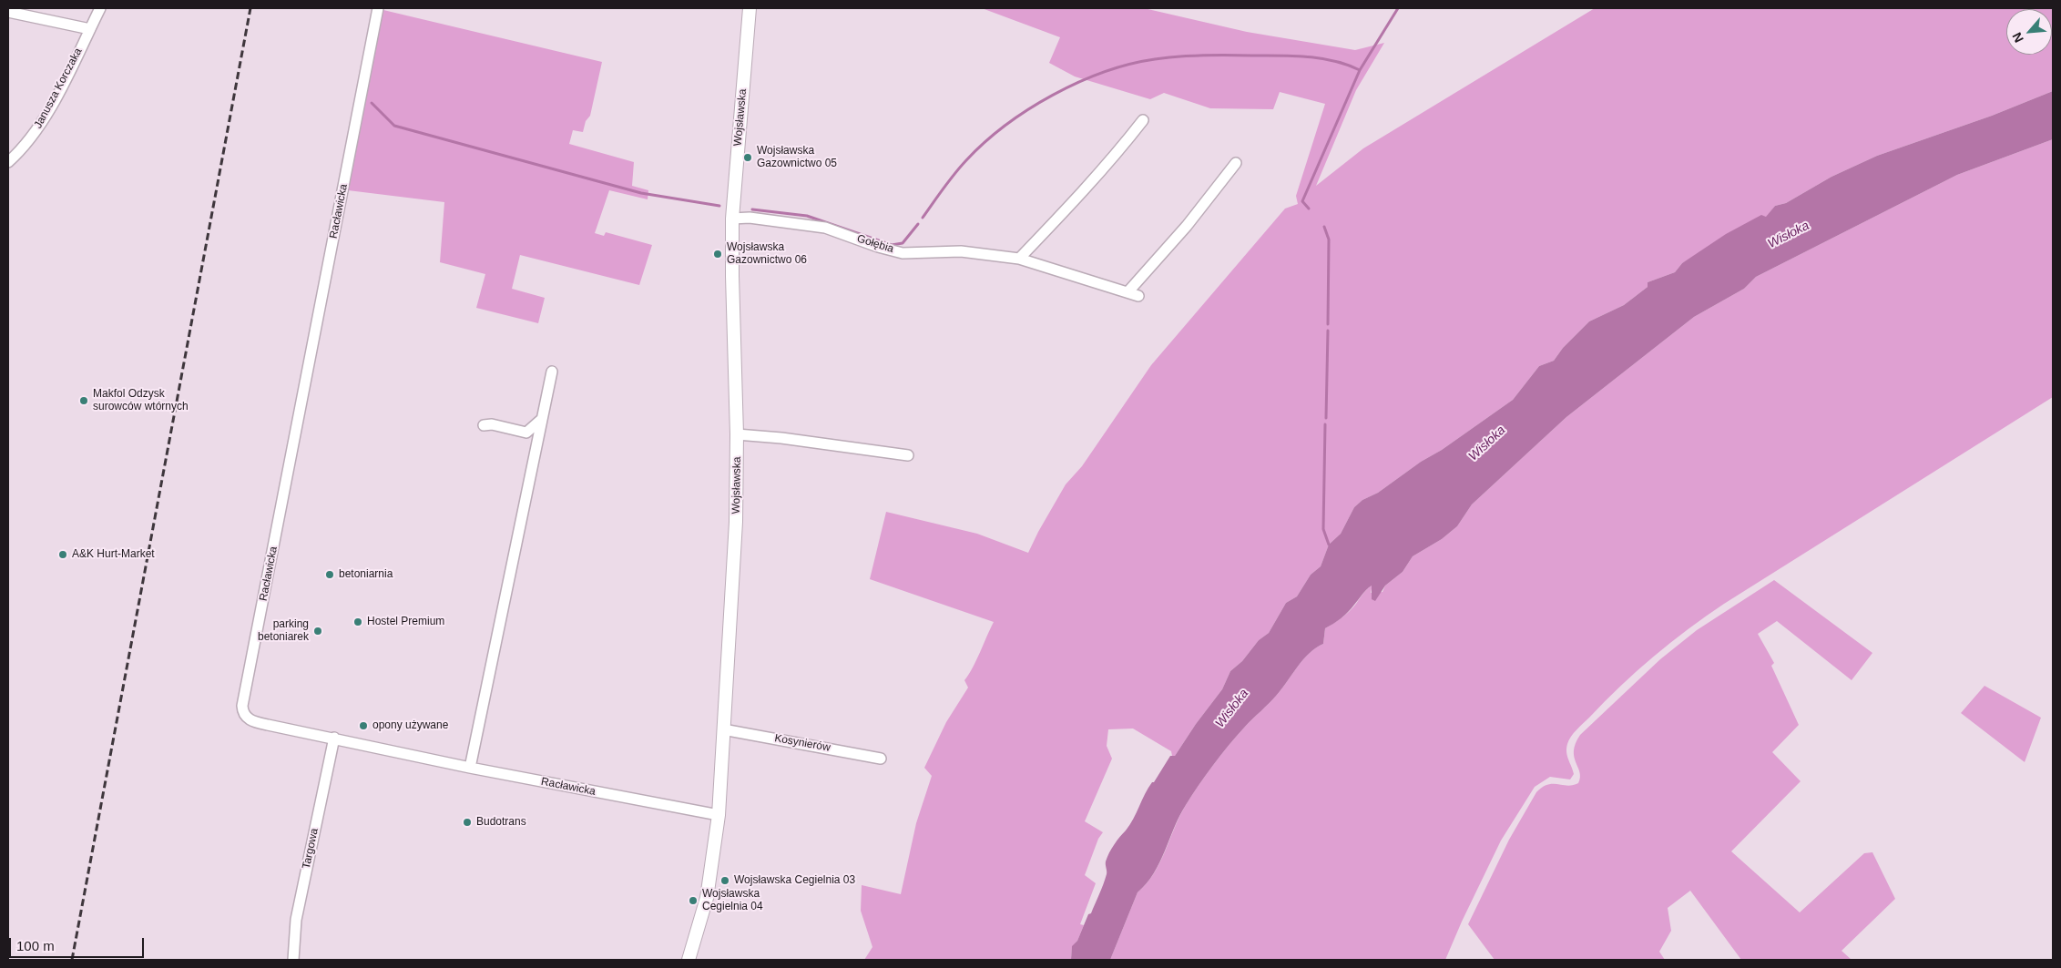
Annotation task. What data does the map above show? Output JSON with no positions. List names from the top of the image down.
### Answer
{
  "streets": {
    "street": [
      "Janusza Korczaka",
      "Wojsławska",
      "Racławicka",
      "Gołębia",
      "Kosynierów",
      "Targowa"
    ]
  },
  "crossings": [
    ["Wojsławska", "Racławicka"],
    ["Wojsławska", "Gołębia"],
    ["Wojsławska", "Kosynierów"],
    ["Racławicka", "Targowa"]
  ],
  "water": ["Wisłoka"],
  "places": [
    "Wojsławska Gazownictwo 05",
    "Wojsławska Gazownictwo 06",
    "Makfol Odzysk surowców wtórnych",
    "A&K Hurt-Market",
    "betoniarnia",
    "Hostel Premium",
    "parking betoniarek",
    "opony używane",
    "Budotrans",
    "Wojsławska Cegielnia 03",
    "Wojsławska Cegielnia 04"
  ],
  "scale_bar": "100 m",
  "north": "bottom left"
}
